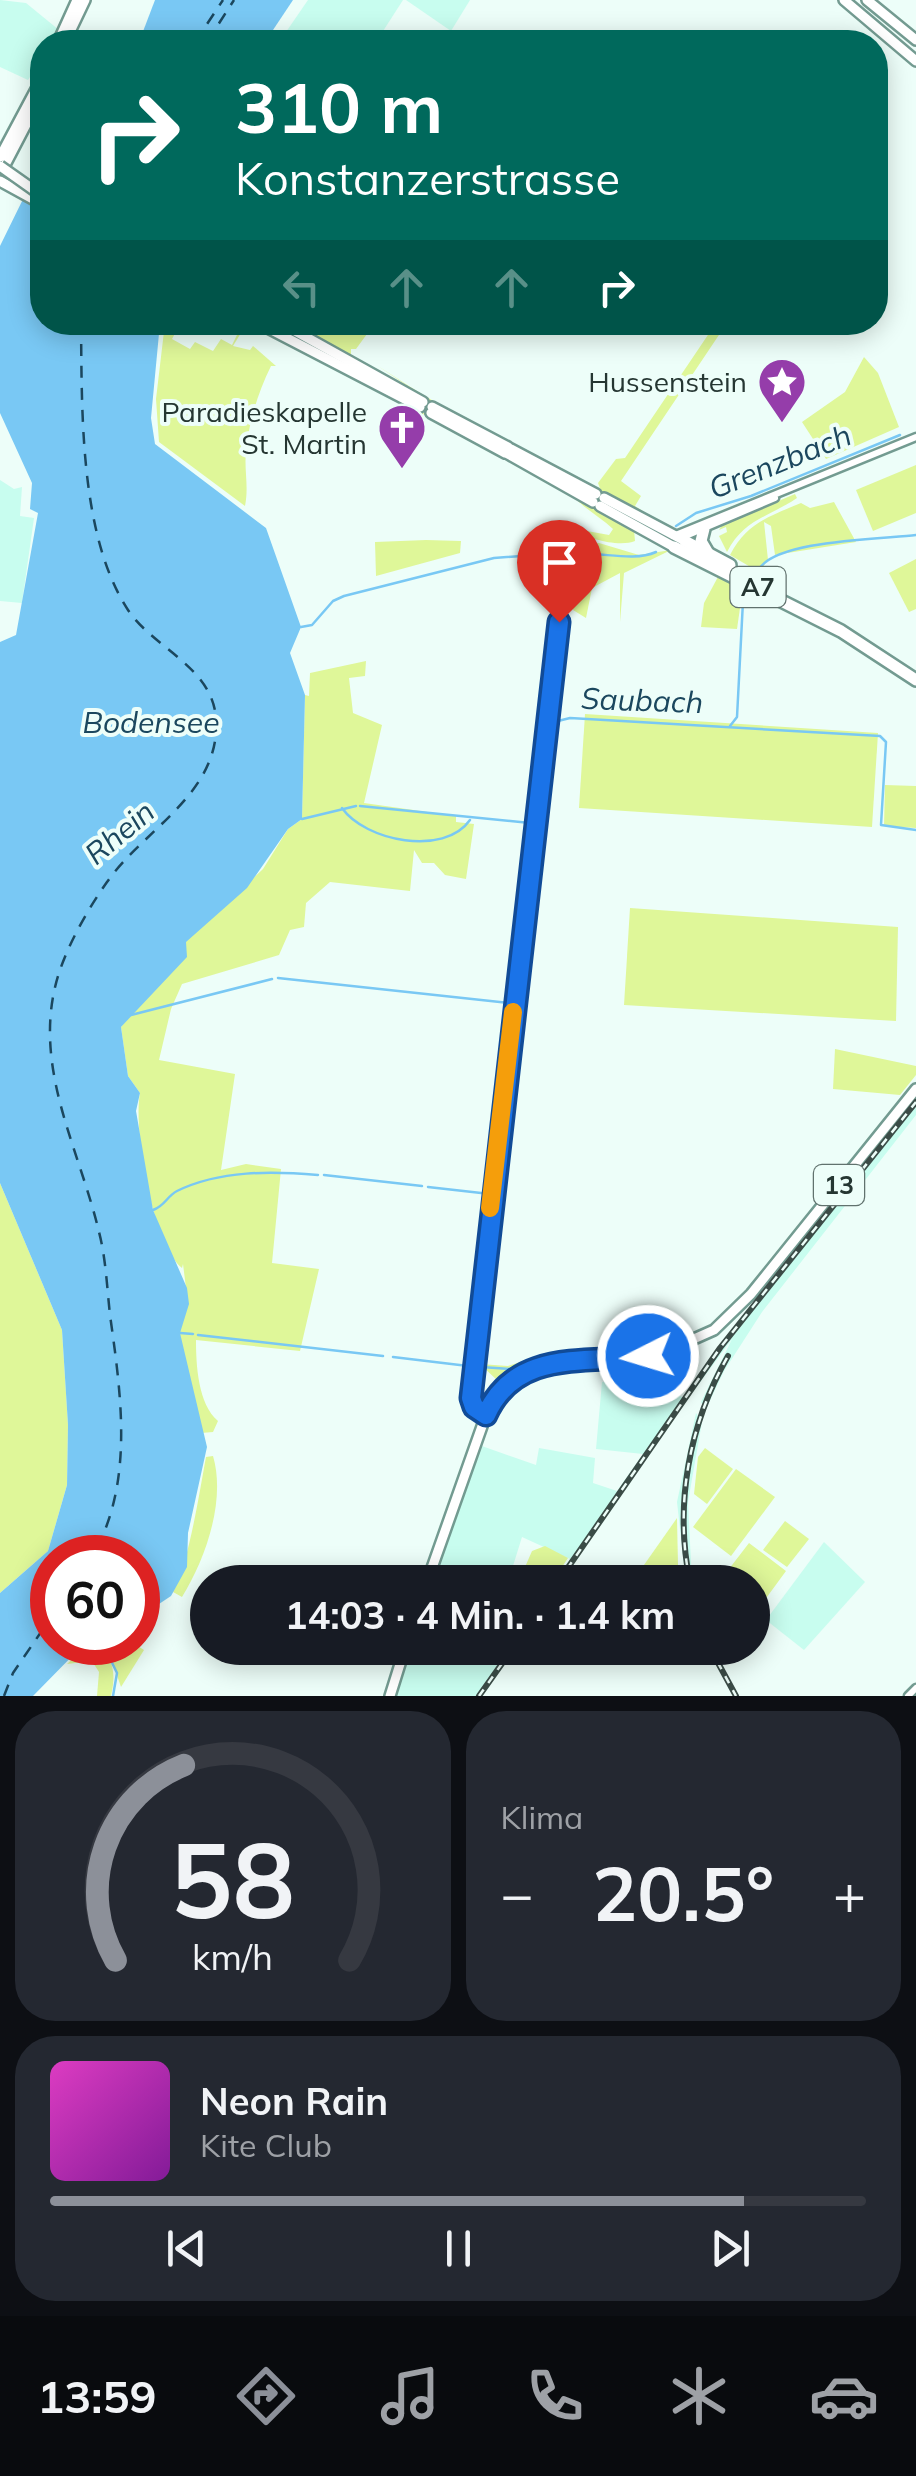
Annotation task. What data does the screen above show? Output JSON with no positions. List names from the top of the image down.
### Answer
{
  "streets": {
    "highway": ["A7"],
    "main road": ["13"]
  },
  "water": [
    "Grenzbach",
    "Saubach",
    "Bodensee",
    "Rhein"
  ],
  "places": {
    "place": ["Hussenstein"],
    "church": ["Paradieskapelle St. Martin"]
  },
  "page": {
    "turn": ["310 m", "Konstanzerstrasse"],
    "limit": "60",
    "trip": "14:03 · 4 Min. · 1.4 km",
    "tile": "Klima",
    "heat": ["−", "20.5°", "+"],
    "song": ["Neon Rain", "Kite Club"],
    "tabs": "13:59",
    "gauge": ["58", "km/h"]
  }
}
